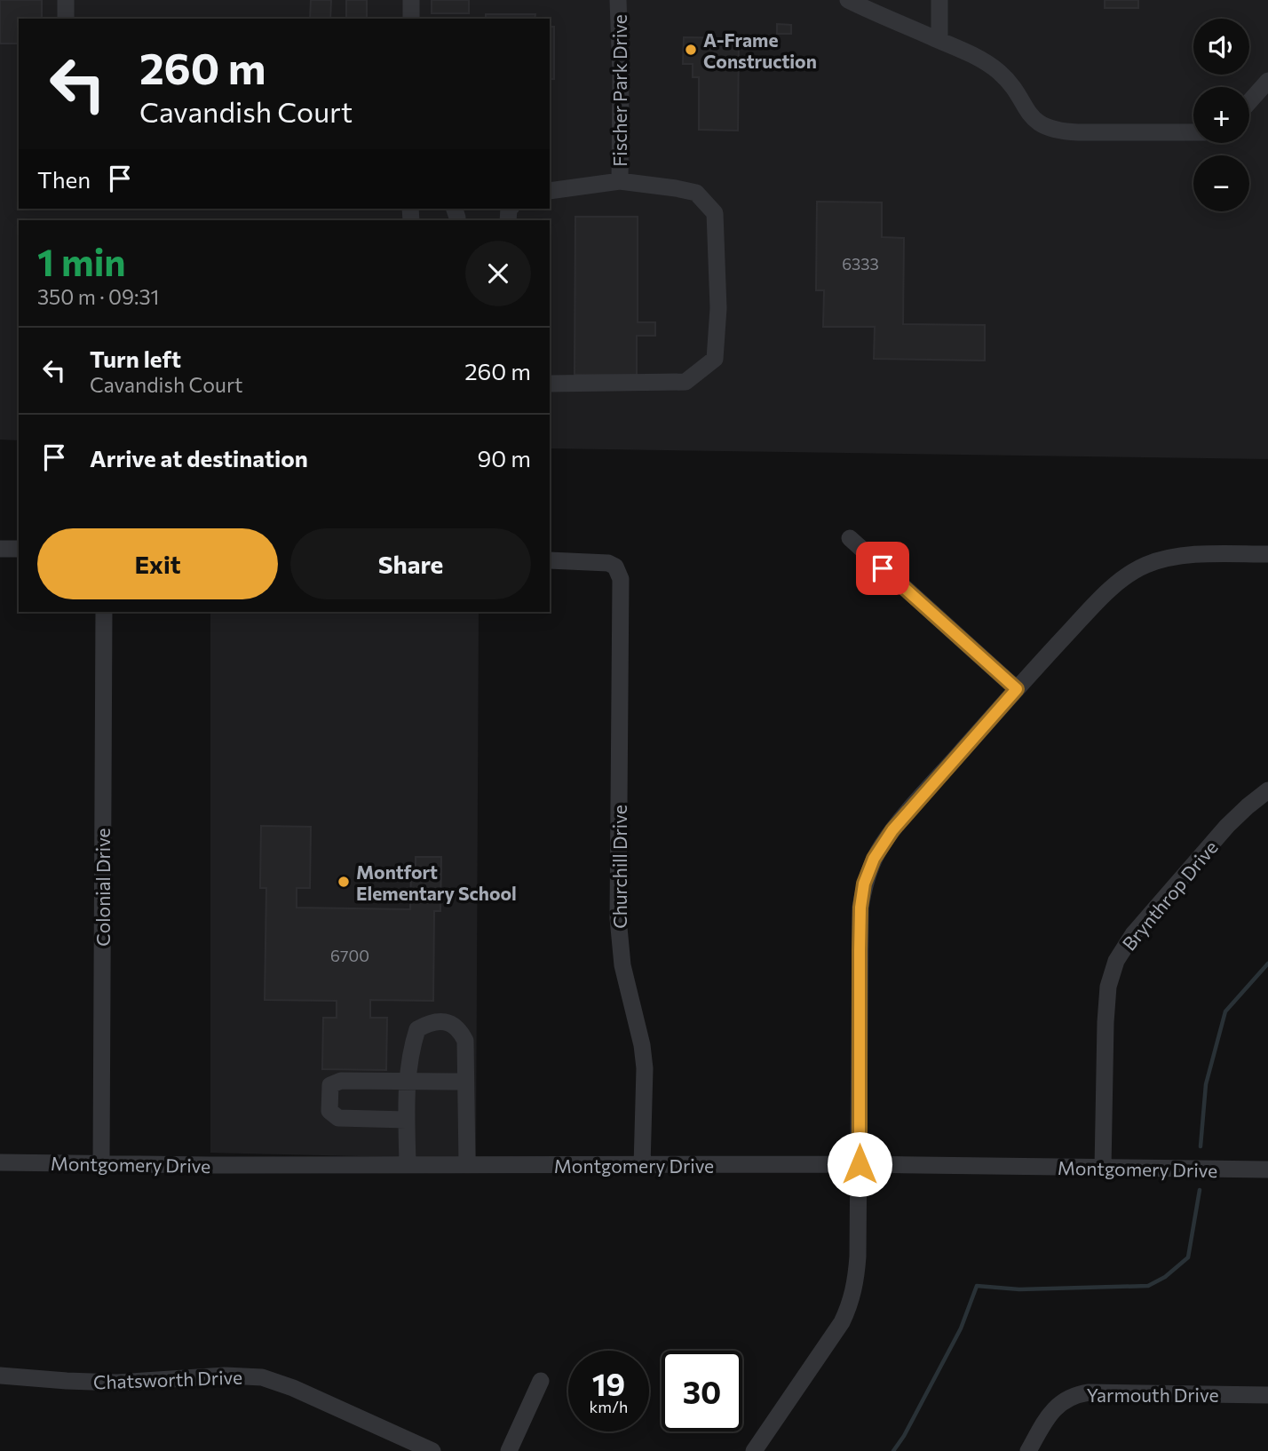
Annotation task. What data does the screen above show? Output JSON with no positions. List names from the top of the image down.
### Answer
{
  "streets": {
    "street": [
      "Fischer Park Drive",
      "Churchill Drive",
      "Colonial Drive",
      "Brynthrop Drive",
      "Montgomery Drive",
      "Chatsworth Drive",
      "Yarmouth Drive"
    ]
  },
  "crossings": [
    ["Churchill Drive", "Montgomery Drive"],
    ["Colonial Drive", "Montgomery Drive"],
    ["Brynthrop Drive", "Montgomery Drive"]
  ],
  "places": ["A-Frame Construction", "Montfort Elementary School"],
  "house_numbers": ["6333", "6700"],
  "page": {
    "map_buttons": ["+", "−"],
    "turn": ["260 m", "Cavandish Court"],
    "then": "Then",
    "heading": ["1 min", "350 m · 09:31"],
    "list": [
      {
        "name": "Turn left",
        "note": "Cavandish Court",
        "value": "260 m"
      },
      {
        "name": "Arrive at destination",
        "value": "90 m"
      }
    ],
    "buttons": ["Exit", "Share"],
    "speed": "19 km/h",
    "limit": "30"
  }
}
